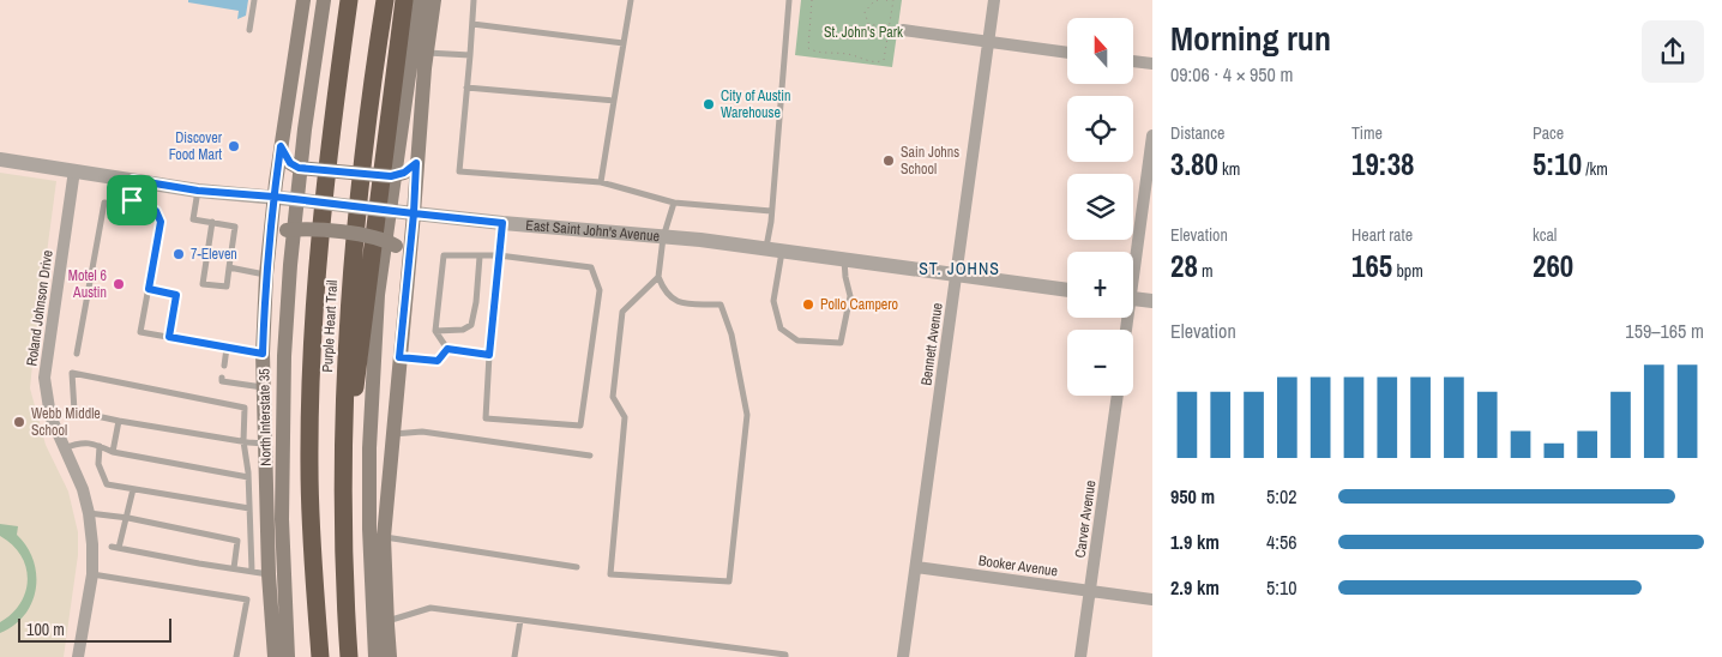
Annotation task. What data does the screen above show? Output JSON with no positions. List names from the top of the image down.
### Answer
{
  "streets": {
    "highway": ["Purple Heart Trail"],
    "main road": ["North Interstate 35"],
    "street": [
      "East Saint John's Avenue",
      "Roland Johnson Drive",
      "Bennett Avenue",
      "Carver Avenue",
      "Booker Avenue"
    ]
  },
  "crossings": [
    ["East Saint John's Avenue", "Roland Johnson Drive"],
    ["East Saint John's Avenue", "Bennett Avenue"],
    ["East Saint John's Avenue", "North Interstate 35"],
    ["Bennett Avenue", "Booker Avenue"],
    ["Carver Avenue", "Booker Avenue"]
  ],
  "districts": ["ST. JOHNS"],
  "parks": ["St. John's Park"],
  "places": [
    "City of Austin Warehouse",
    "Discover Food Mart",
    "Sain Johns School",
    "7-Eleven",
    "Motel 6 Austin",
    "Pollo Campero",
    "Webb Middle School"
  ],
  "scale_bar": "100 m",
  "north": "top",
  "page": {
    "heading": ["Morning run", "09:06 · 4 × 950 m"],
    "map_buttons": ["+", "−"],
    "stats": [
      ["Distance", "3.80 km"],
      ["Time", "19:38"],
      ["Pace", "5:10 /km"],
      ["Elevation", "28 m"],
      ["Heart rate", "165 bpm"],
      ["kcal", "260"]
    ],
    "chart": ["Elevation", "159–165 m"],
    "list": [
      {
        "name": "950 m",
        "note": "5:02"
      },
      {
        "name": "1.9 km",
        "note": "4:56"
      },
      {
        "name": "2.9 km",
        "note": "5:10"
      }
    ],
    "scale": "100 m"
  }
}
